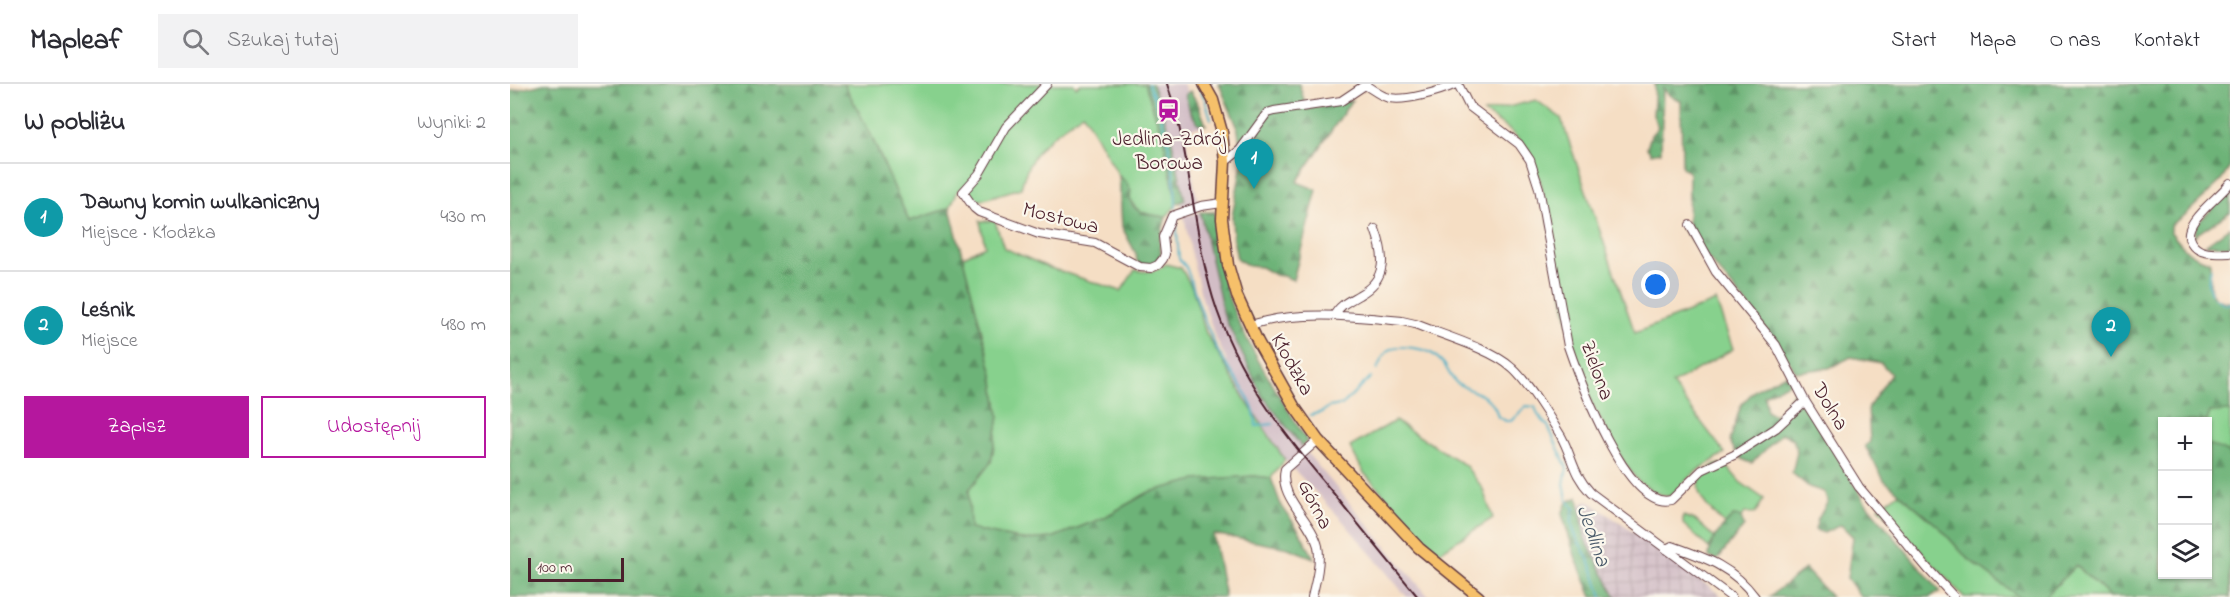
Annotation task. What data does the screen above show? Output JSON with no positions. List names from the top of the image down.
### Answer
{
  "streets": {
    "main road": ["Kłodzka"],
    "street": [
      "Mostowa",
      "Zielona",
      "Dolna",
      "Górna"
    ]
  },
  "crossings": [
    ["Mostowa", "Kłodzka"],
    ["Kłodzka", "Zielona"],
    ["Kłodzka", "Górna"],
    ["Zielona", "Dolna"]
  ],
  "water": ["Jedlina"],
  "places": {
    "station": ["Jedlina-Zdrój Borowa"]
  },
  "scale_bar": "100 m",
  "page": {
    "header": "Mapleaf",
    "search": "Szukaj tutaj",
    "nav": [
      "Start",
      "Mapa",
      "O nas",
      "Kontakt"
    ],
    "heading": ["W pobliżu", "Wyniki: 2"],
    "pins": ["1", "2"],
    "list": [
      {
        "mark": "1",
        "name": "Dawny komin wulkaniczny",
        "note": "Miejsce · Kłodzka",
        "value": "430 m"
      },
      {
        "mark": "2",
        "name": "Leśnik",
        "note": "Miejsce",
        "value": "480 m"
      }
    ],
    "buttons": ["Zapisz", "Udostępnij"],
    "map_buttons": ["+", "−"],
    "scale": "100 m"
  }
}
